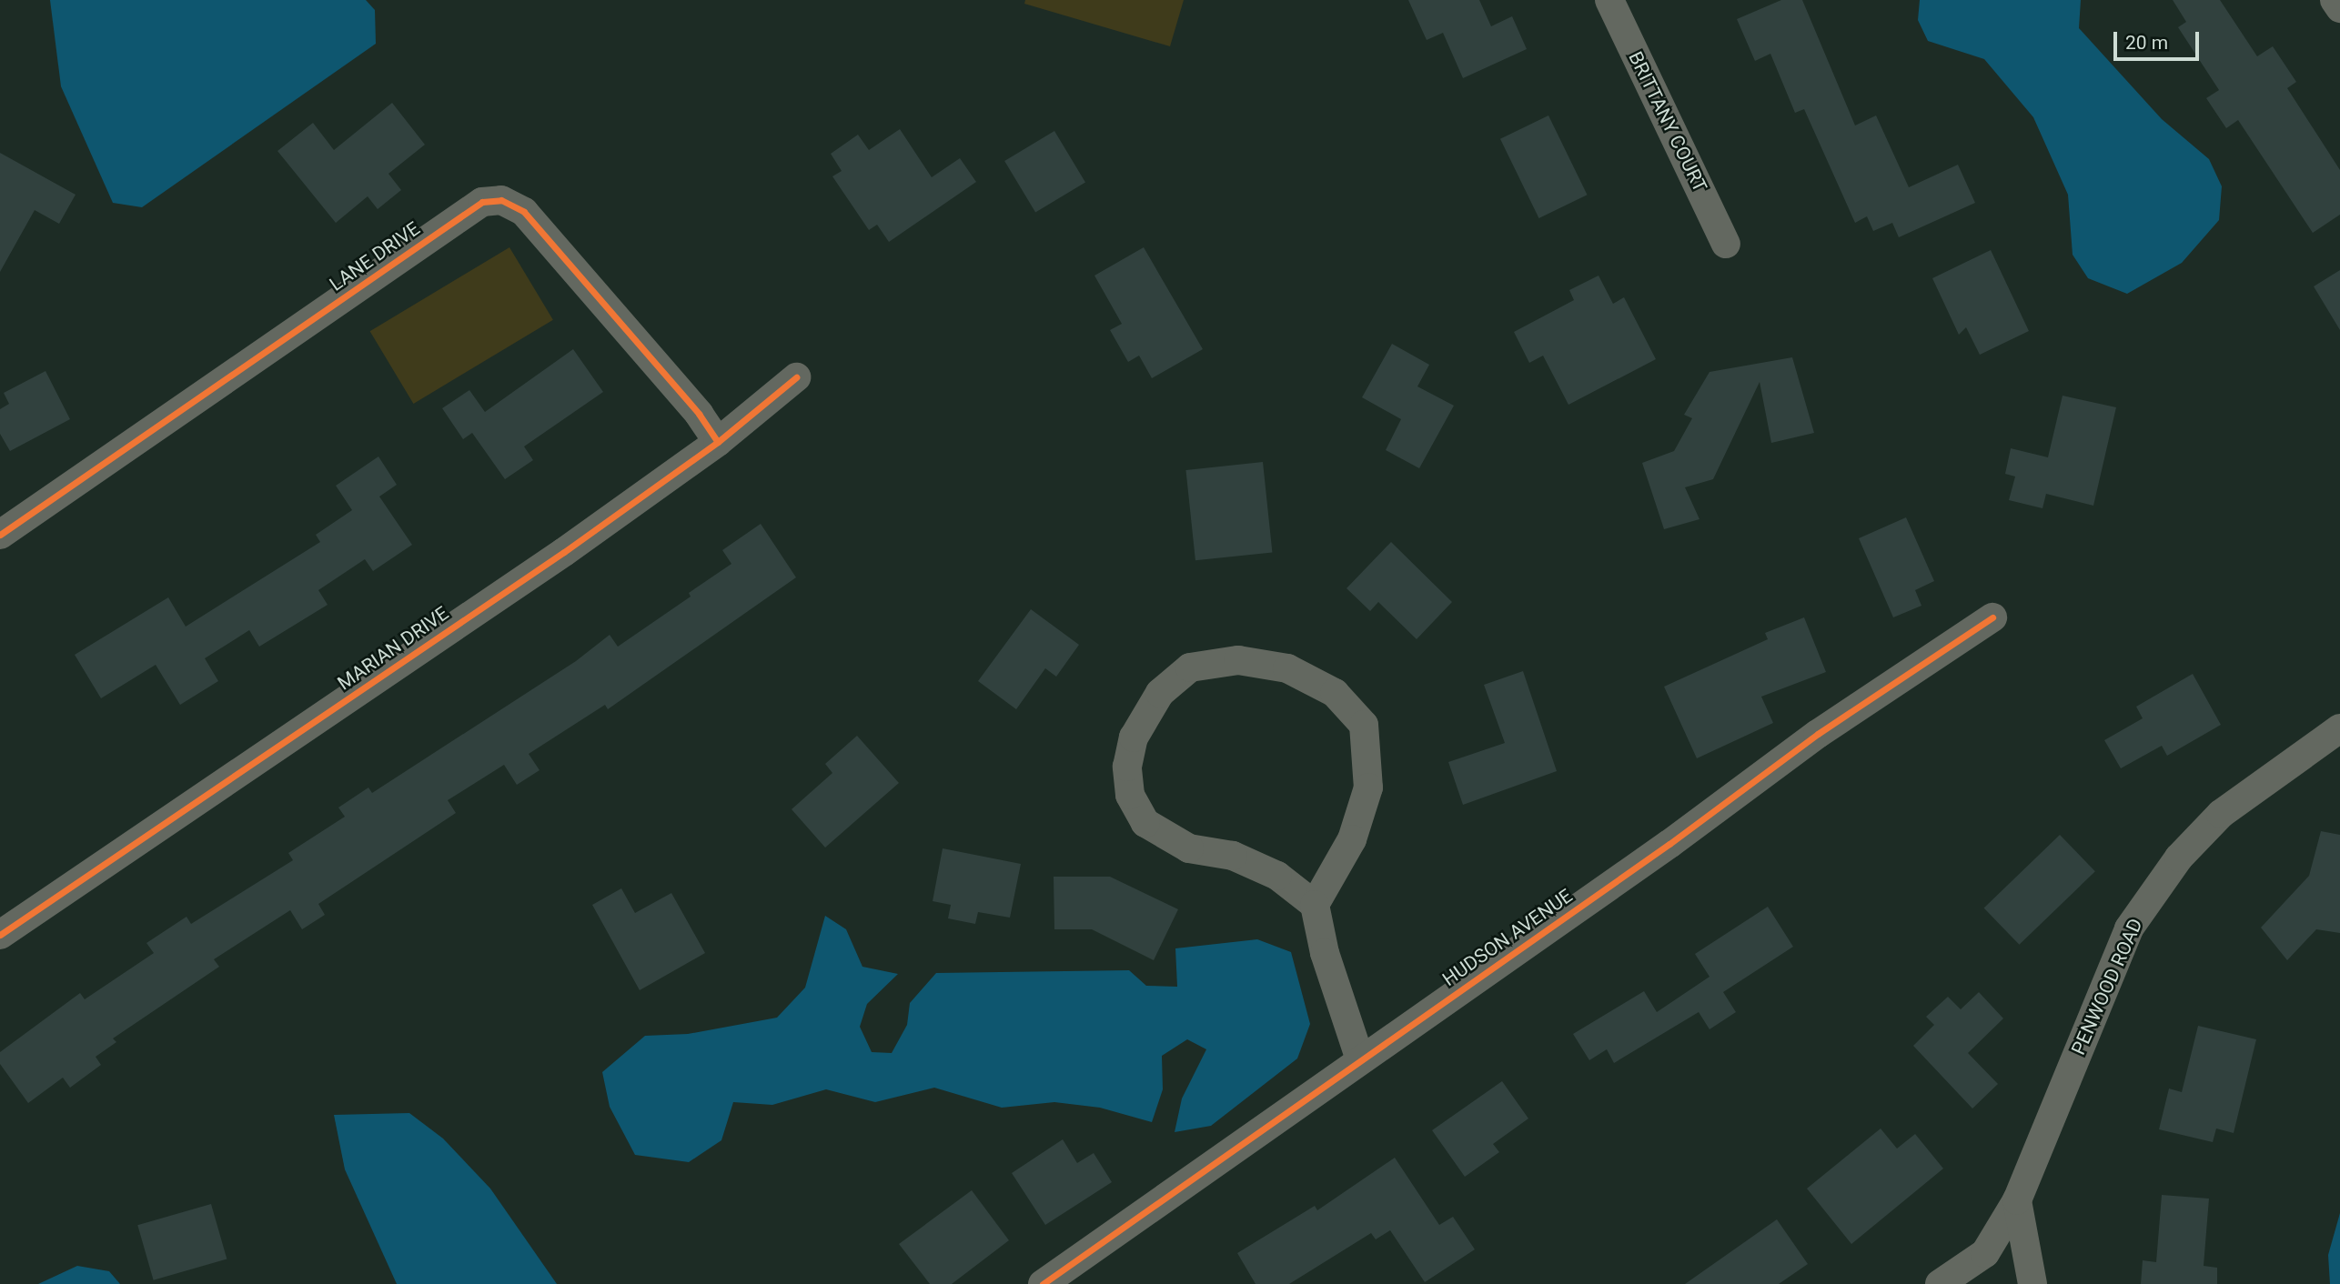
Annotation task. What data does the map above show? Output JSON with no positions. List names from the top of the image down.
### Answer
{
  "streets": {
    "street": [
      "BRITTANY COURT",
      "LANE DRIVE",
      "MARIAN DRIVE",
      "HUDSON AVENUE",
      "PENWOOD ROAD"
    ]
  },
  "crossings": [
    ["LANE DRIVE", "MARIAN DRIVE"]
  ],
  "scale_bar": "20 m"
}
